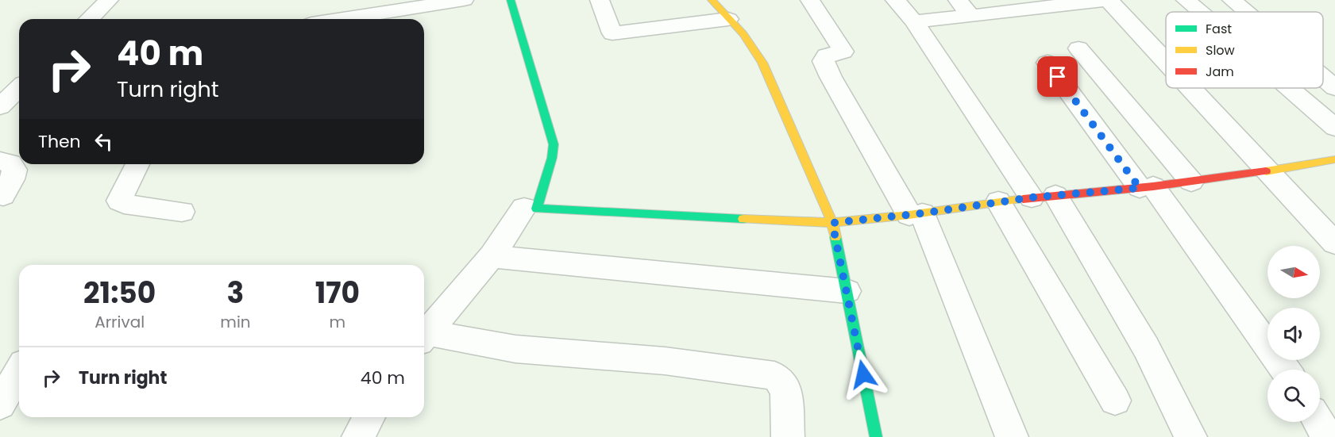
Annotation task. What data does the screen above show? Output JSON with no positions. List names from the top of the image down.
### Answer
{
  "legend": ["Fast", "Slow", "Jam"],
  "north": "right",
  "page": {
    "turn": ["40 m", "Turn right"],
    "then": "Then",
    "eta": [
      "21:50",
      "Arrival",
      "3",
      "min",
      "170",
      "m"
    ],
    "list": [
      {
        "name": "Turn right",
        "value": "40 m"
      }
    ]
  }
}
